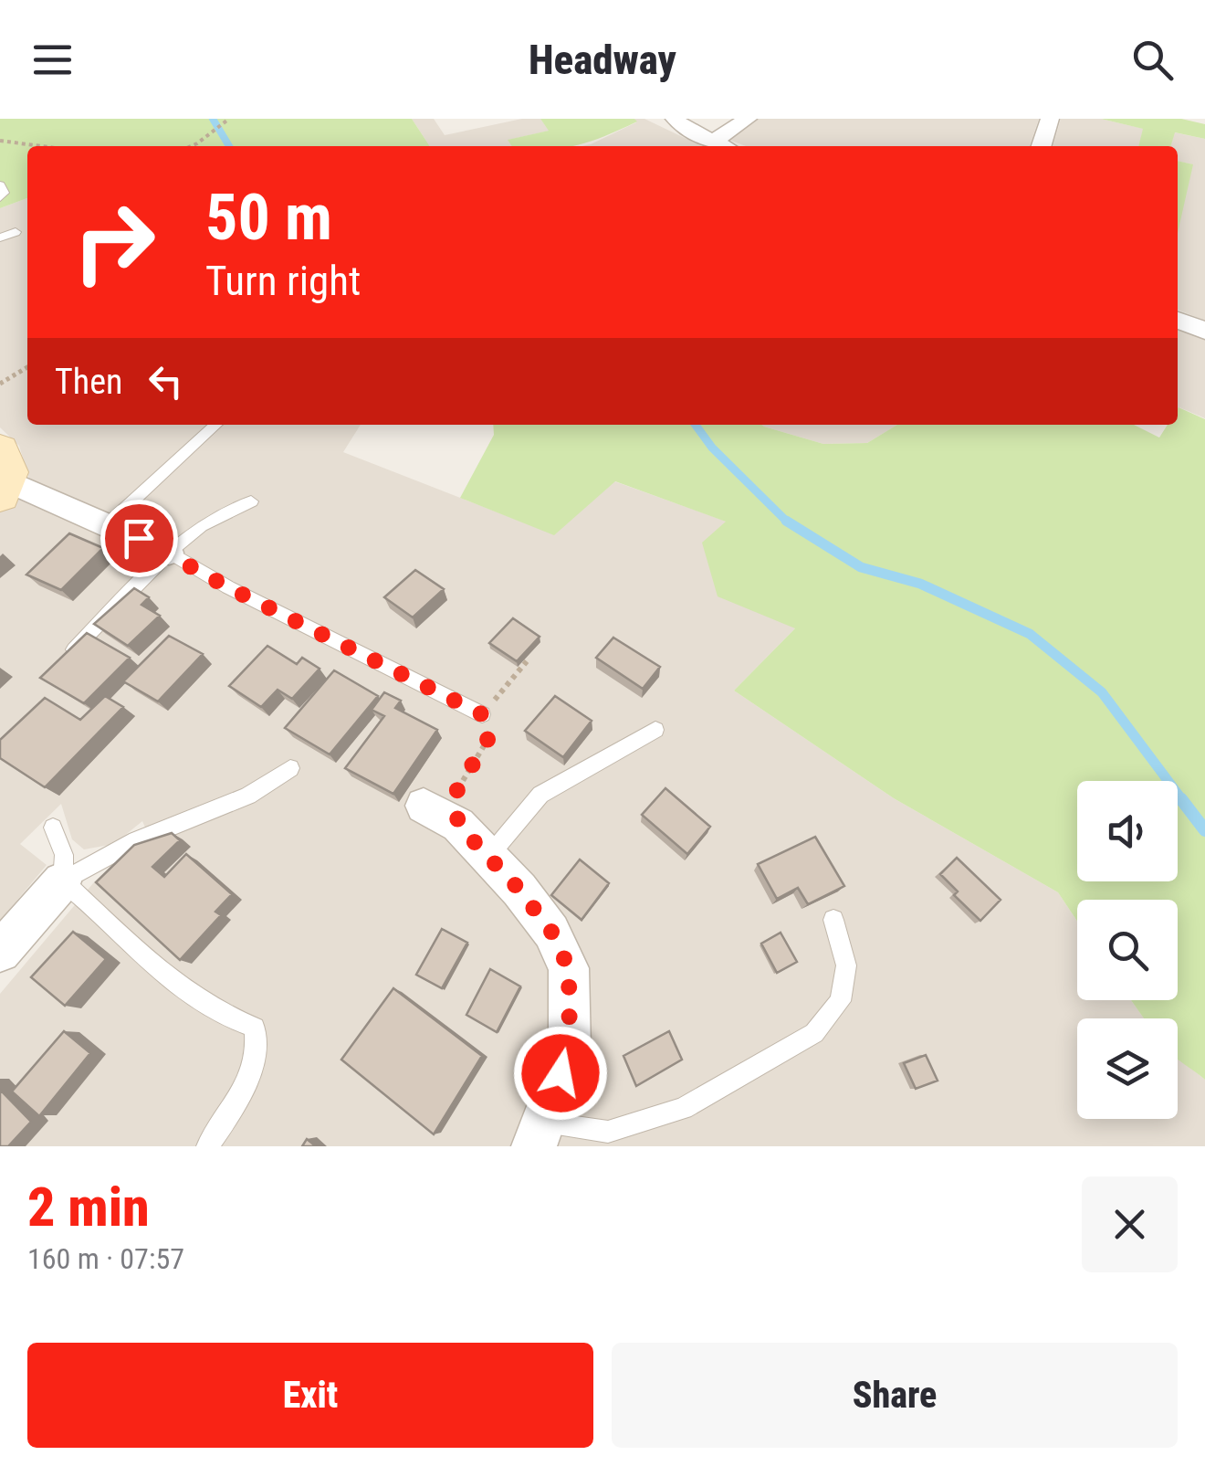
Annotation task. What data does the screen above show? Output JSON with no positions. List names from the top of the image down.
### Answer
{
  "page": {
    "header": "Headway",
    "turn": ["50 m", "Turn right"],
    "then": "Then",
    "heading": ["2 min", "160 m · 07:57"],
    "buttons": ["Exit", "Share"]
  }
}
